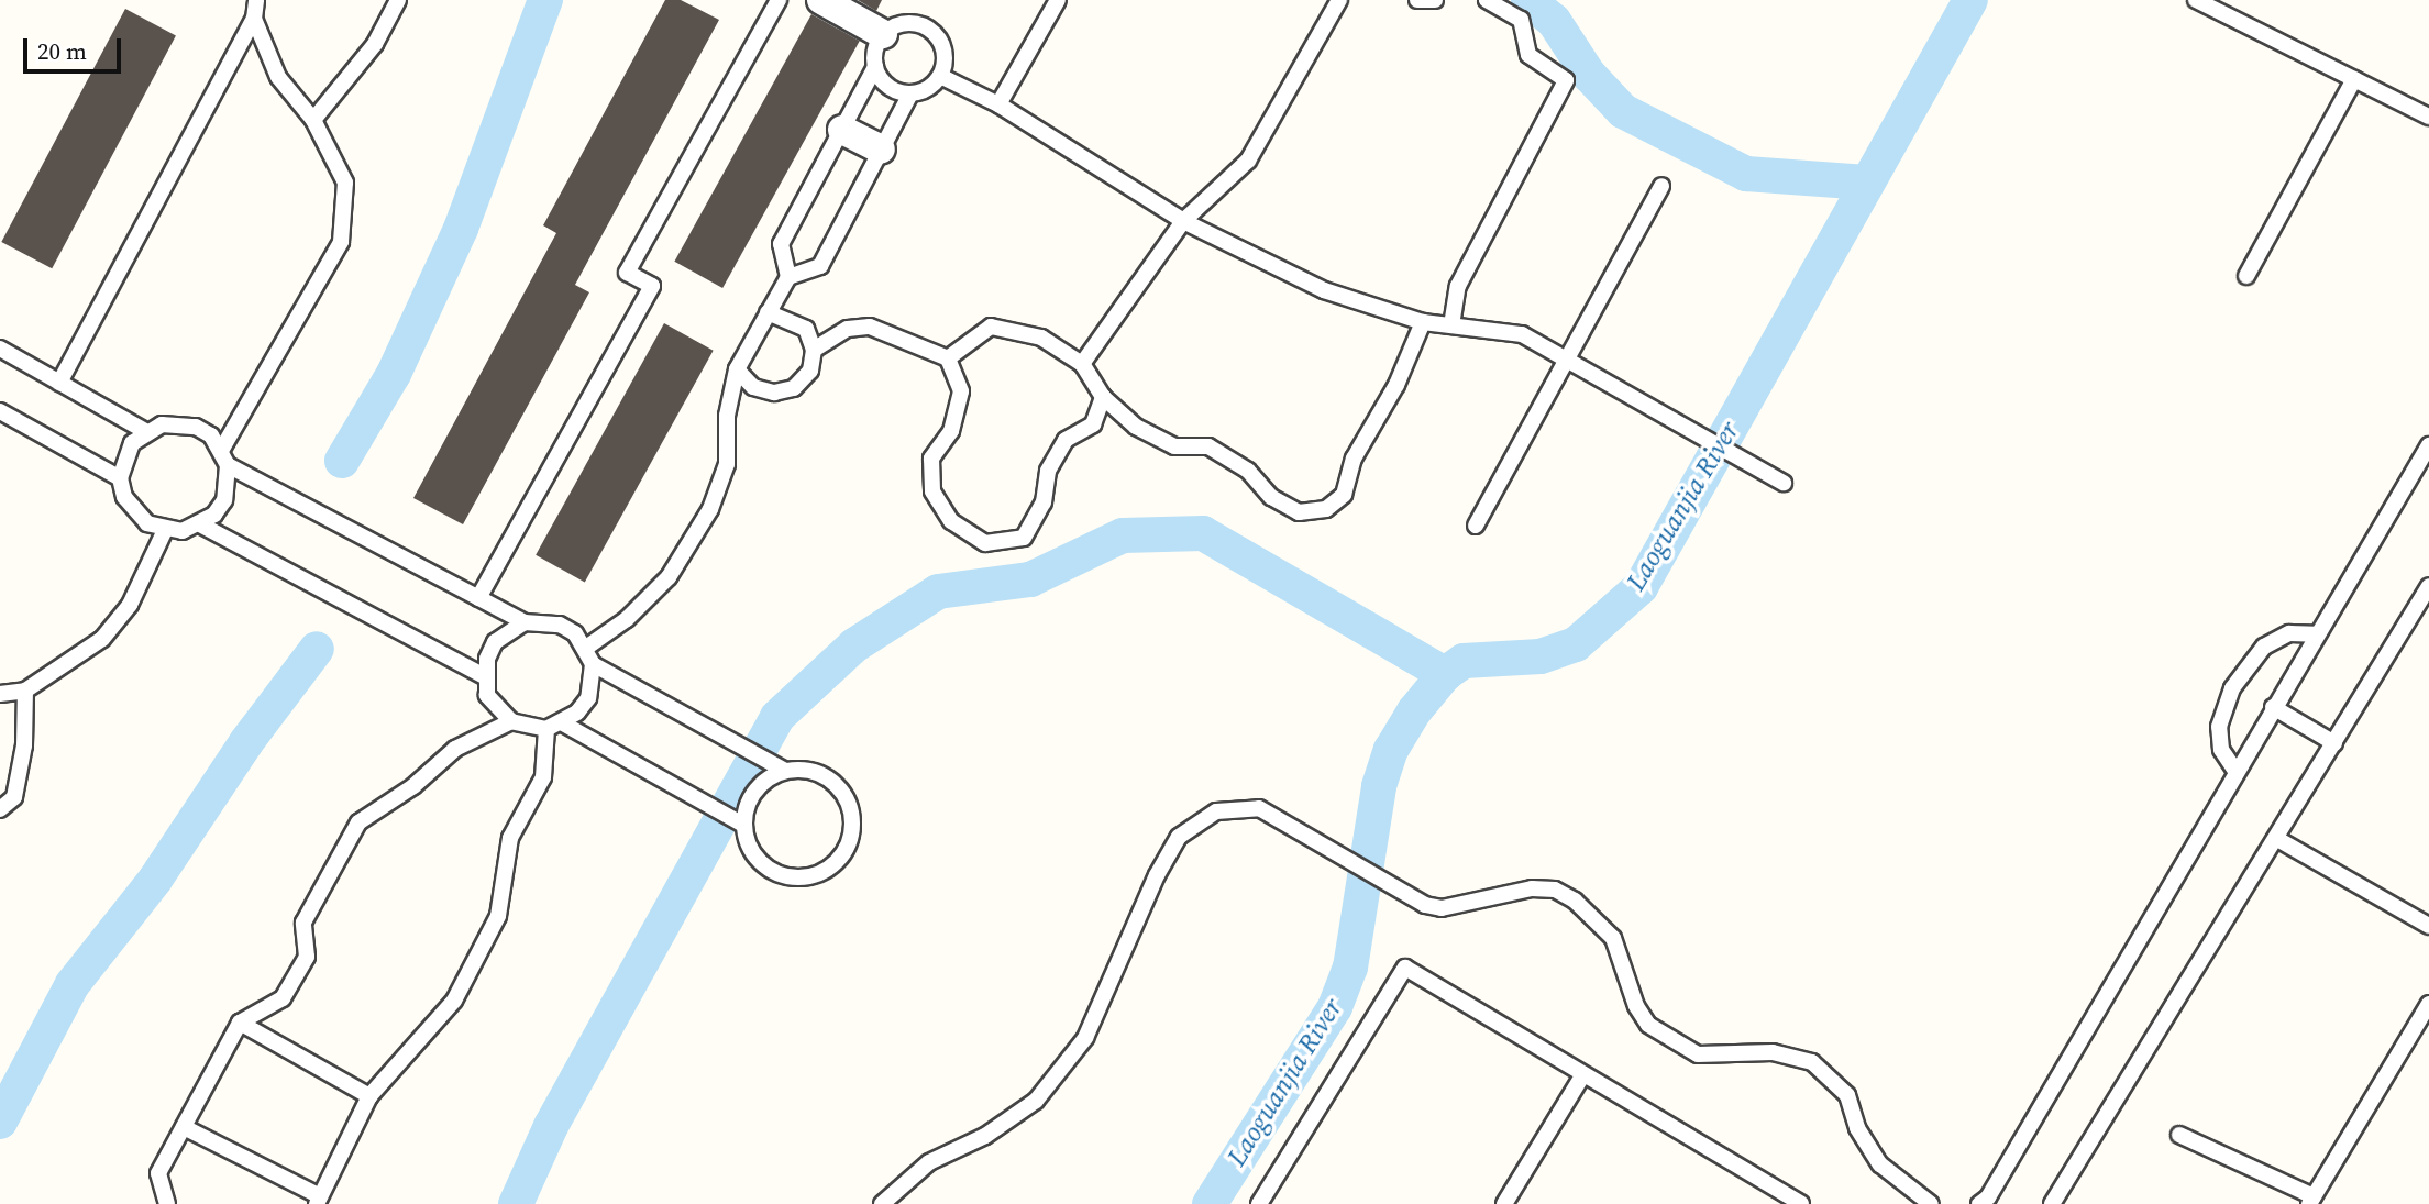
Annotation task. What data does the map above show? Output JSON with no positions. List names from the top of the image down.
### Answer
{
  "water": ["Laoguanjia River"],
  "scale_bar": "20 m"
}
